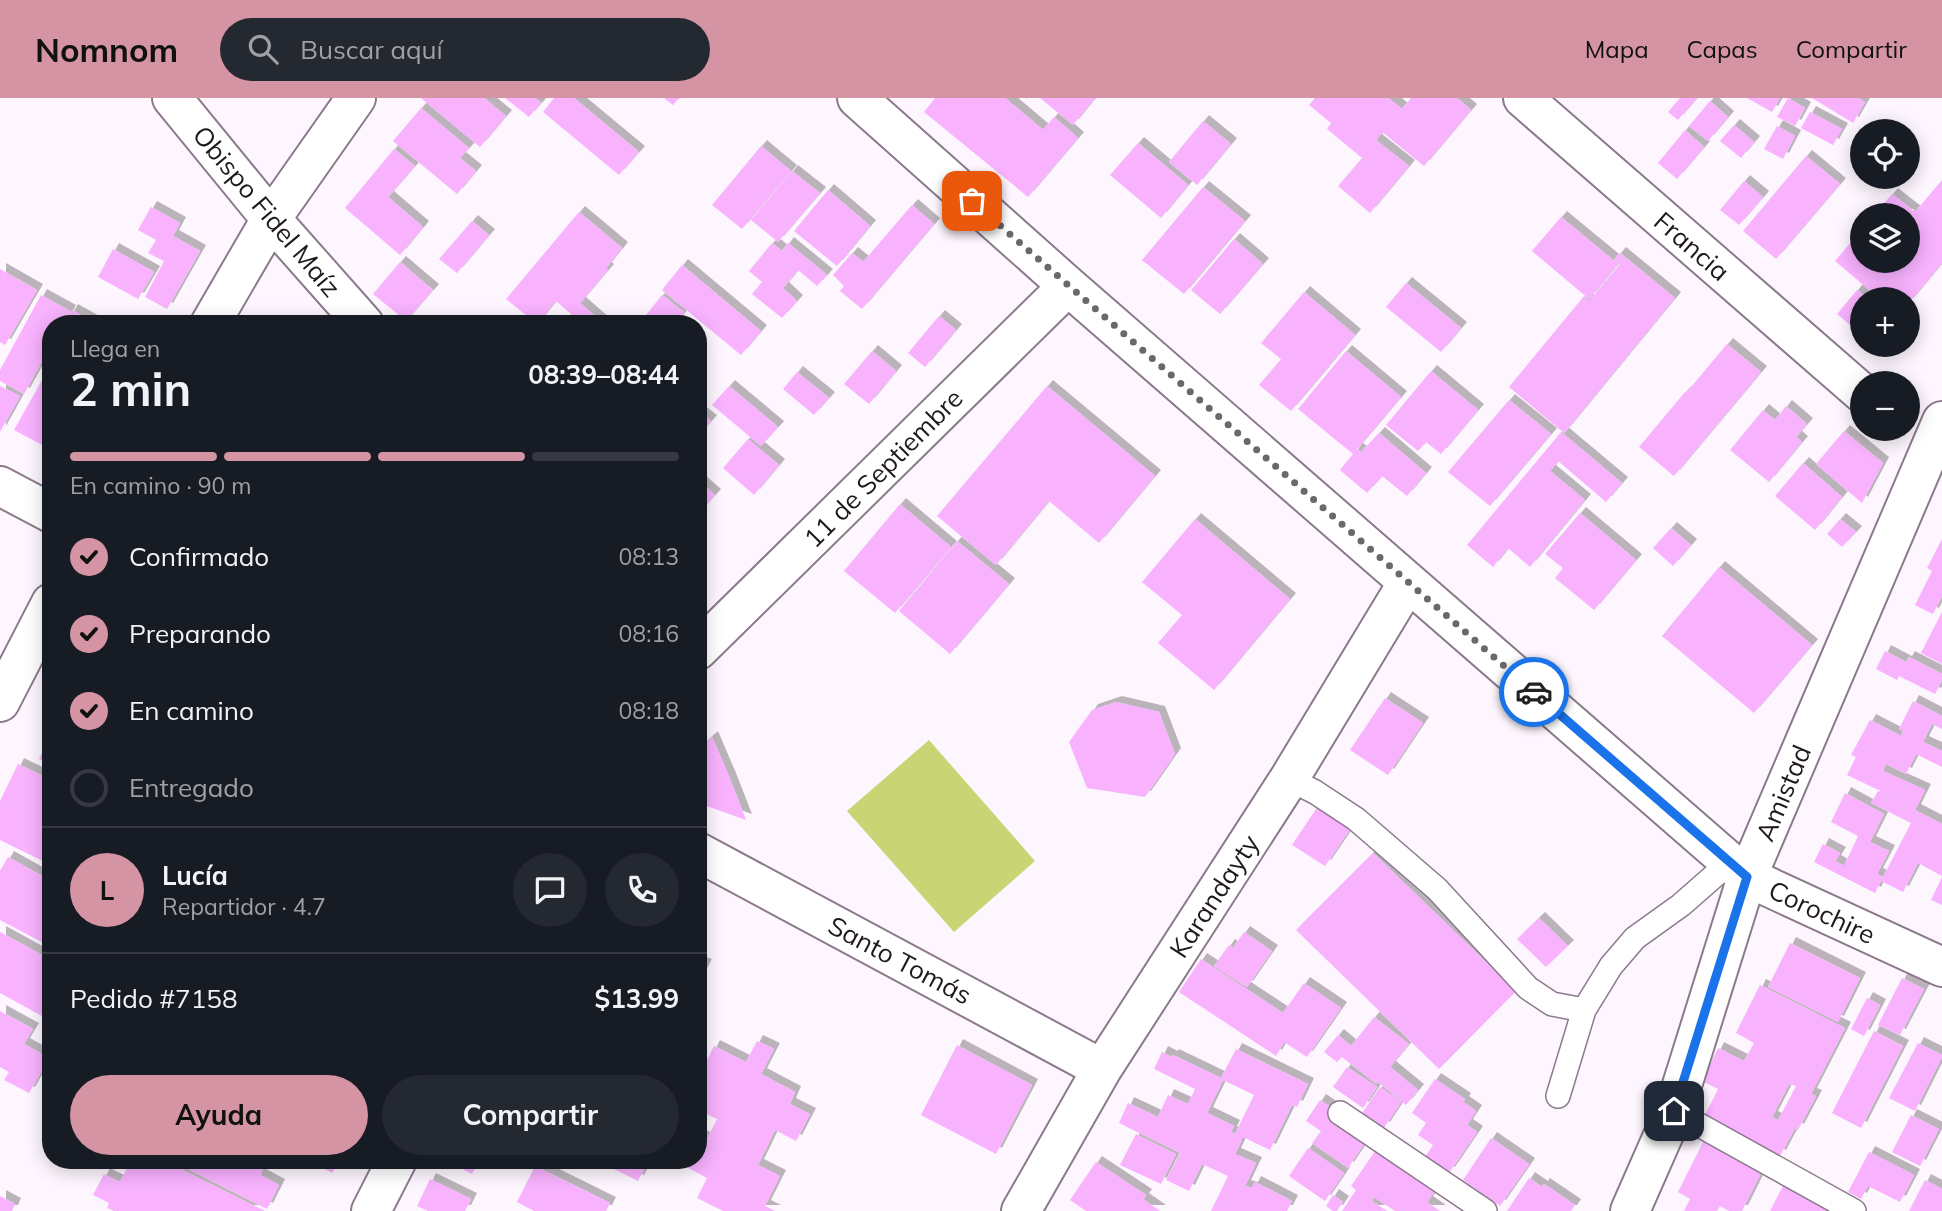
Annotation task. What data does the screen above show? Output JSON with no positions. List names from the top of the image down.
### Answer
{
  "streets": {
    "street": [
      "Obispo Fidel Maíz",
      "Francia",
      "11 de Septiembre",
      "Amistad",
      "Karandayty",
      "Corochire",
      "Santo Tomás"
    ]
  },
  "crossings": [
    ["11 de Septiembre", "Corochire"],
    ["Amistad", "Corochire"],
    ["Karandayty", "Corochire"],
    ["Karandayty", "Santo Tomás"]
  ],
  "page": {
    "header": "Nomnom",
    "search": "Buscar aquí",
    "nav": ["Mapa", "Capas", "Compartir"],
    "map_buttons": ["+", "−"],
    "heading": ["2 min", "Llega en", "08:39–08:44"],
    "panel": [
      "Lucía",
      "Repartidor · 4.7",
      "Pedido #7158",
      "$13.99"
    ],
    "bar": "En camino · 90 m",
    "list": [
      ["Confirmado", "08:13"],
      ["Preparando", "08:16"],
      ["En camino", "08:18"],
      "Entregado"
    ],
    "round": "L",
    "buttons": ["Ayuda", "Compartir"]
  }
}
